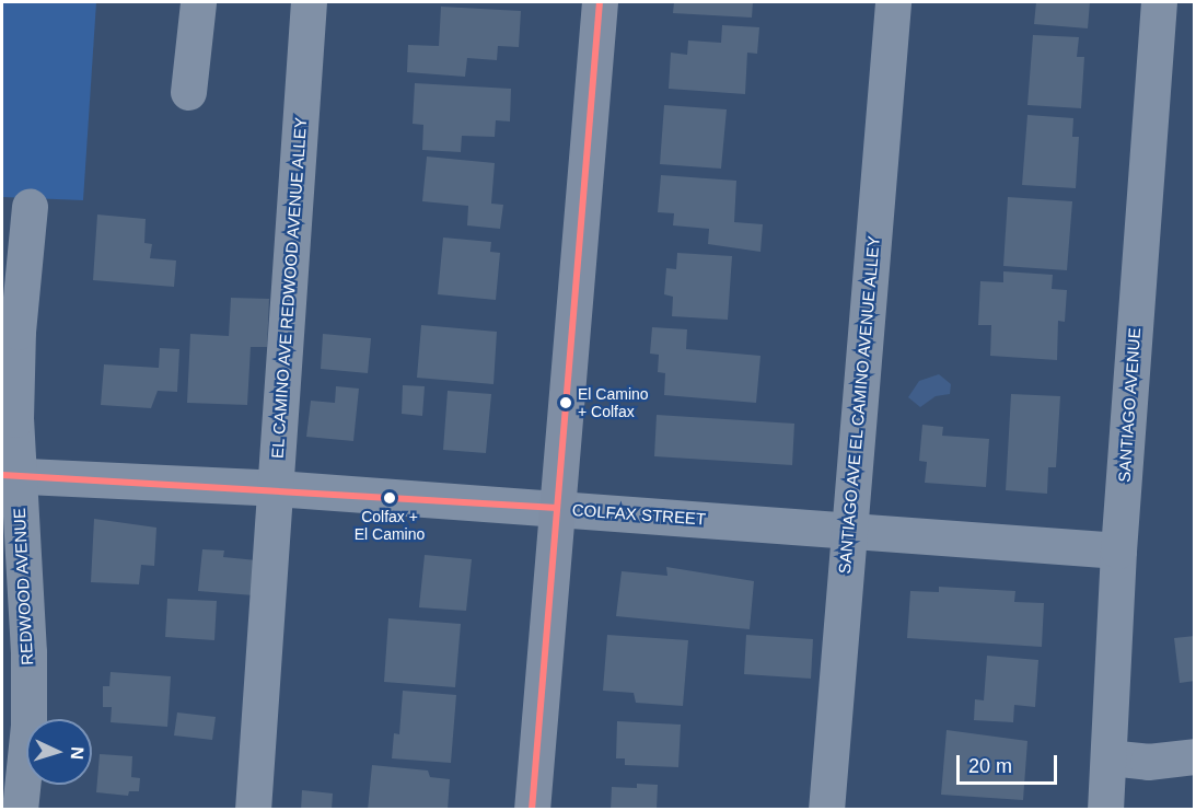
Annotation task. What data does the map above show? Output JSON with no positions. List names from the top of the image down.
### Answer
{
  "streets": {
    "street": [
      "EL CAMINO AVE REDWOOD AVENUE ALLEY",
      "SANTIAGO AVE EL CAMINO AVENUE ALLEY",
      "SANTIAGO AVENUE",
      "COLFAX STREET",
      "REDWOOD AVENUE"
    ]
  },
  "crossings": [
    ["EL CAMINO AVE REDWOOD AVENUE ALLEY", "COLFAX STREET"],
    ["SANTIAGO AVE EL CAMINO AVENUE ALLEY", "COLFAX STREET"],
    ["SANTIAGO AVENUE", "COLFAX STREET"],
    ["COLFAX STREET", "REDWOOD AVENUE"]
  ],
  "places": ["El Camino + Colfax", "Colfax + El Camino"],
  "scale_bar": "20 m",
  "north": "right"
}
